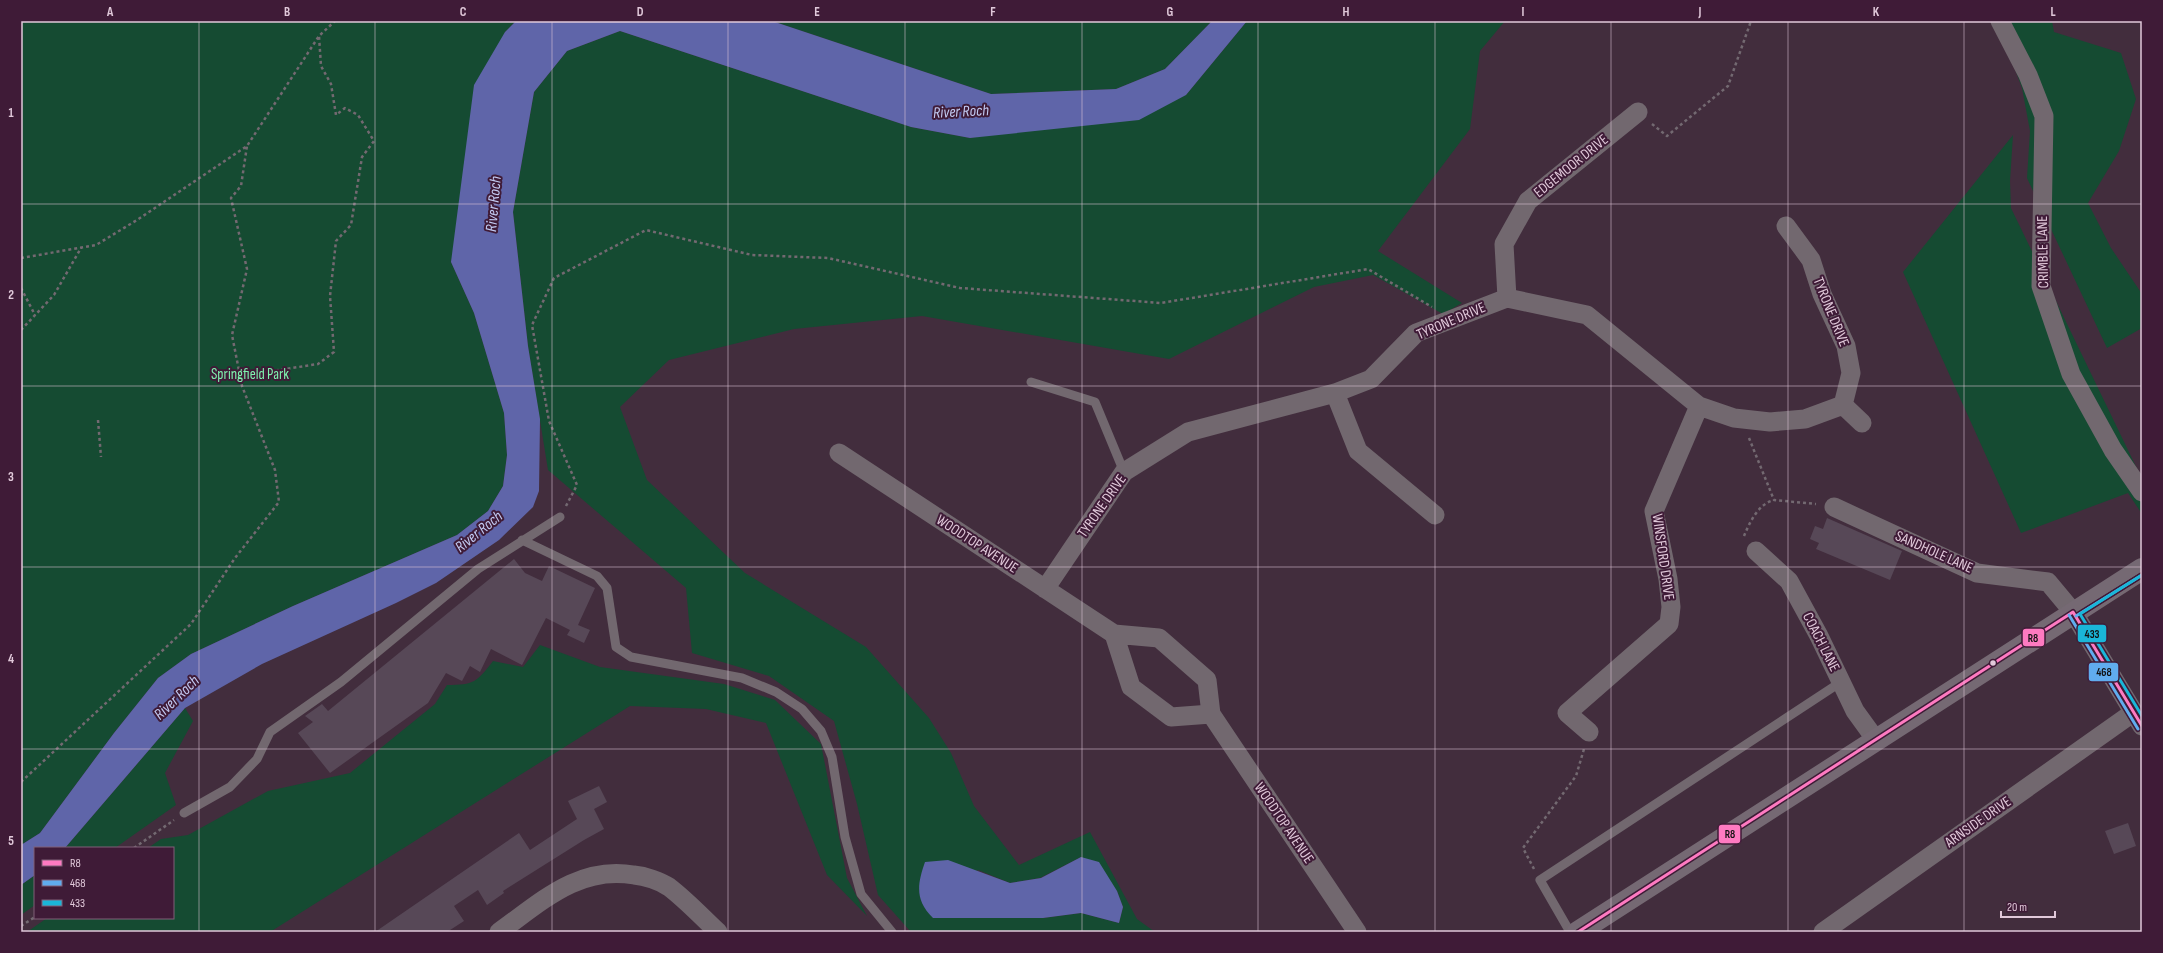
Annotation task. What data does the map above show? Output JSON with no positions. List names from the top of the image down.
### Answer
{
  "streets": {
    "street": [
      "EDGEMOOR DRIVE",
      "CRIMBLE LANE",
      "TYRONE DRIVE",
      "WOODTOP AVENUE",
      "SANDHOLE LANE",
      "WINSFORD DRIVE",
      "COACH LANE",
      "ARNSIDE DRIVE"
    ]
  },
  "crossings": [
    ["EDGEMOOR DRIVE", "TYRONE DRIVE"],
    ["TYRONE DRIVE", "WOODTOP AVENUE"],
    ["SANDHOLE LANE", "ARNSIDE DRIVE"]
  ],
  "water": ["River Roch"],
  "parks": ["Springfield Park"],
  "lines": ["transit line 468", "transit line 433", "transit line R8"],
  "legend": ["R8", "468", "433"],
  "scale_bar": "20 m",
  "grid": {
    "columns": [
      "A",
      "B",
      "C",
      "D",
      "E",
      "F",
      "G",
      "H",
      "I",
      "J",
      "K",
      "L"
    ],
    "rows": [
      "1",
      "2",
      "3",
      "4",
      "5"
    ]
  }
}
